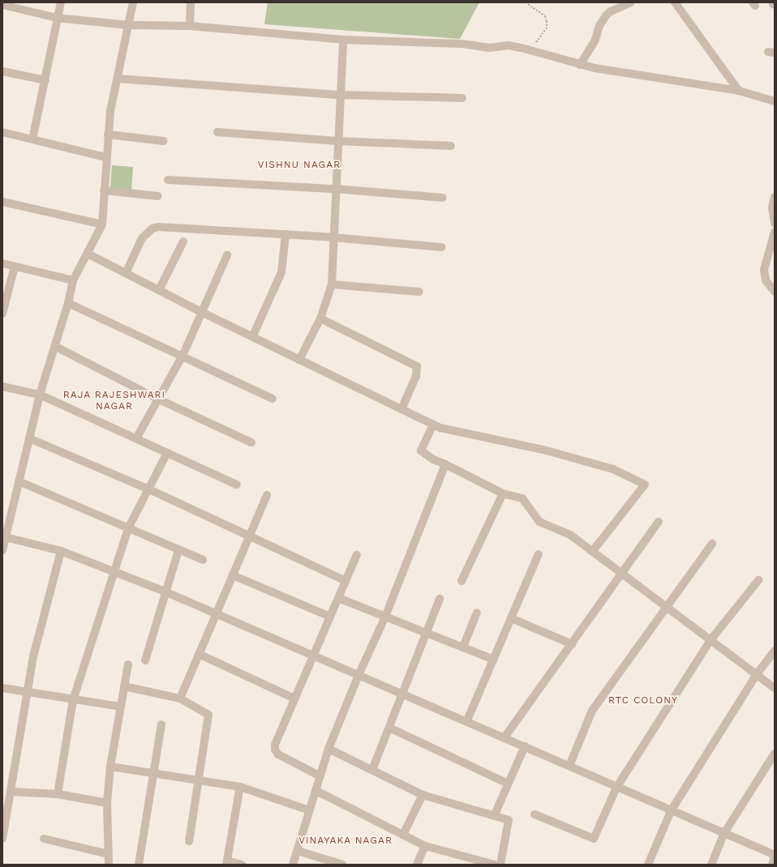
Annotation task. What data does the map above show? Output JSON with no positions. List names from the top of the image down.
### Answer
{
  "districts": [
    "VISHNU NAGAR",
    "RAJA RAJESHWARI NAGAR",
    "RTC COLONY",
    "VINAYAKA NAGAR"
  ]
}
